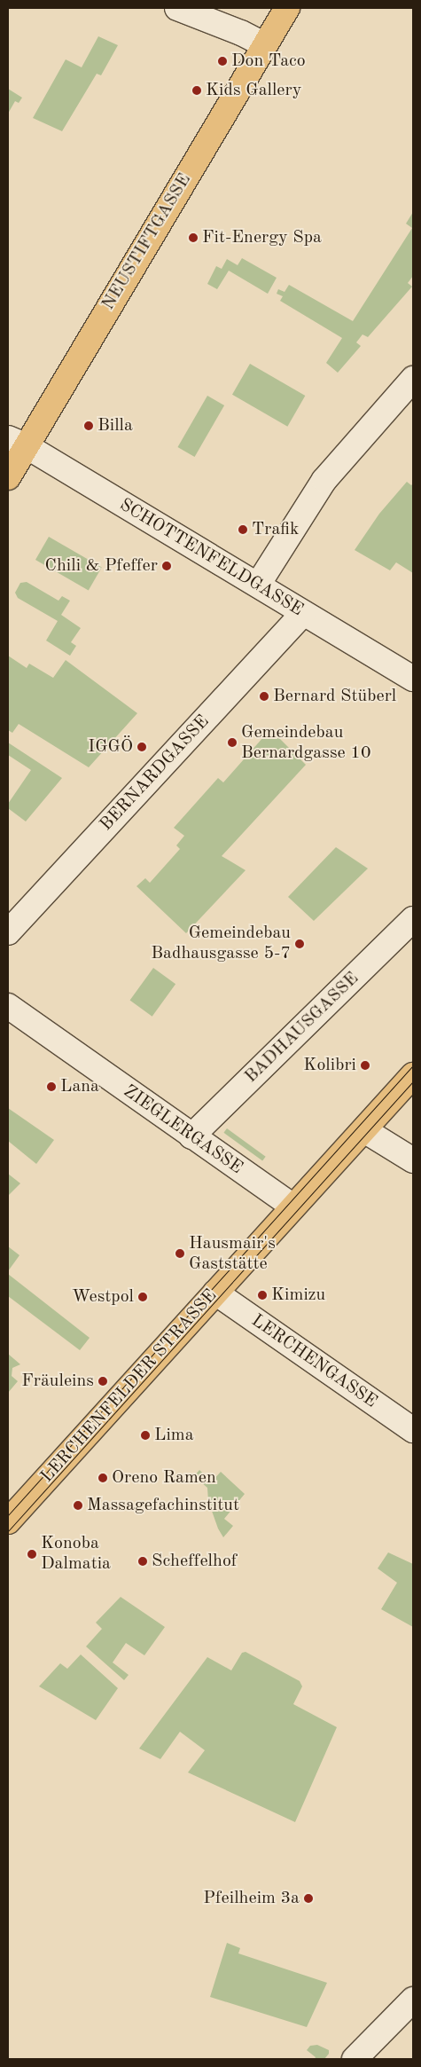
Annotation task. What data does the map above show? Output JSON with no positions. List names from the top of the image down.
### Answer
{
  "streets": {
    "main road": ["NEUSTIFTGASSE", "LERCHENFELDER STRASSE"],
    "street": [
      "SCHOTTENFELDGASSE",
      "BERNARDGASSE",
      "BADHAUSGASSE",
      "ZIEGLERGASSE",
      "LERCHENGASSE"
    ]
  },
  "crossings": [
    ["NEUSTIFTGASSE", "SCHOTTENFELDGASSE"],
    ["SCHOTTENFELDGASSE", "BERNARDGASSE"],
    ["BADHAUSGASSE", "ZIEGLERGASSE"],
    ["ZIEGLERGASSE", "LERCHENFELDER STRASSE"],
    ["LERCHENGASSE", "LERCHENFELDER STRASSE"]
  ],
  "places": [
    "Don Taco",
    "Kids Gallery",
    "Fit-Energy Spa",
    "Billa",
    "Trafik",
    "Chili & Pfeffer",
    "Bernard Stüberl",
    "Gemeindebau Bernardgasse 10",
    "IGGÖ",
    "Gemeindebau Badhausgasse 5-7",
    "Kolibri",
    "Lana",
    "Hausmair's Gaststätte",
    "Kimizu",
    "Westpol",
    "Fräuleins",
    "Lima",
    "Oreno Ramen",
    "Massagefachinstitut",
    "Konoba Dalmatia",
    "Scheffelhof",
    "Pfeilheim 3a"
  ]
}
